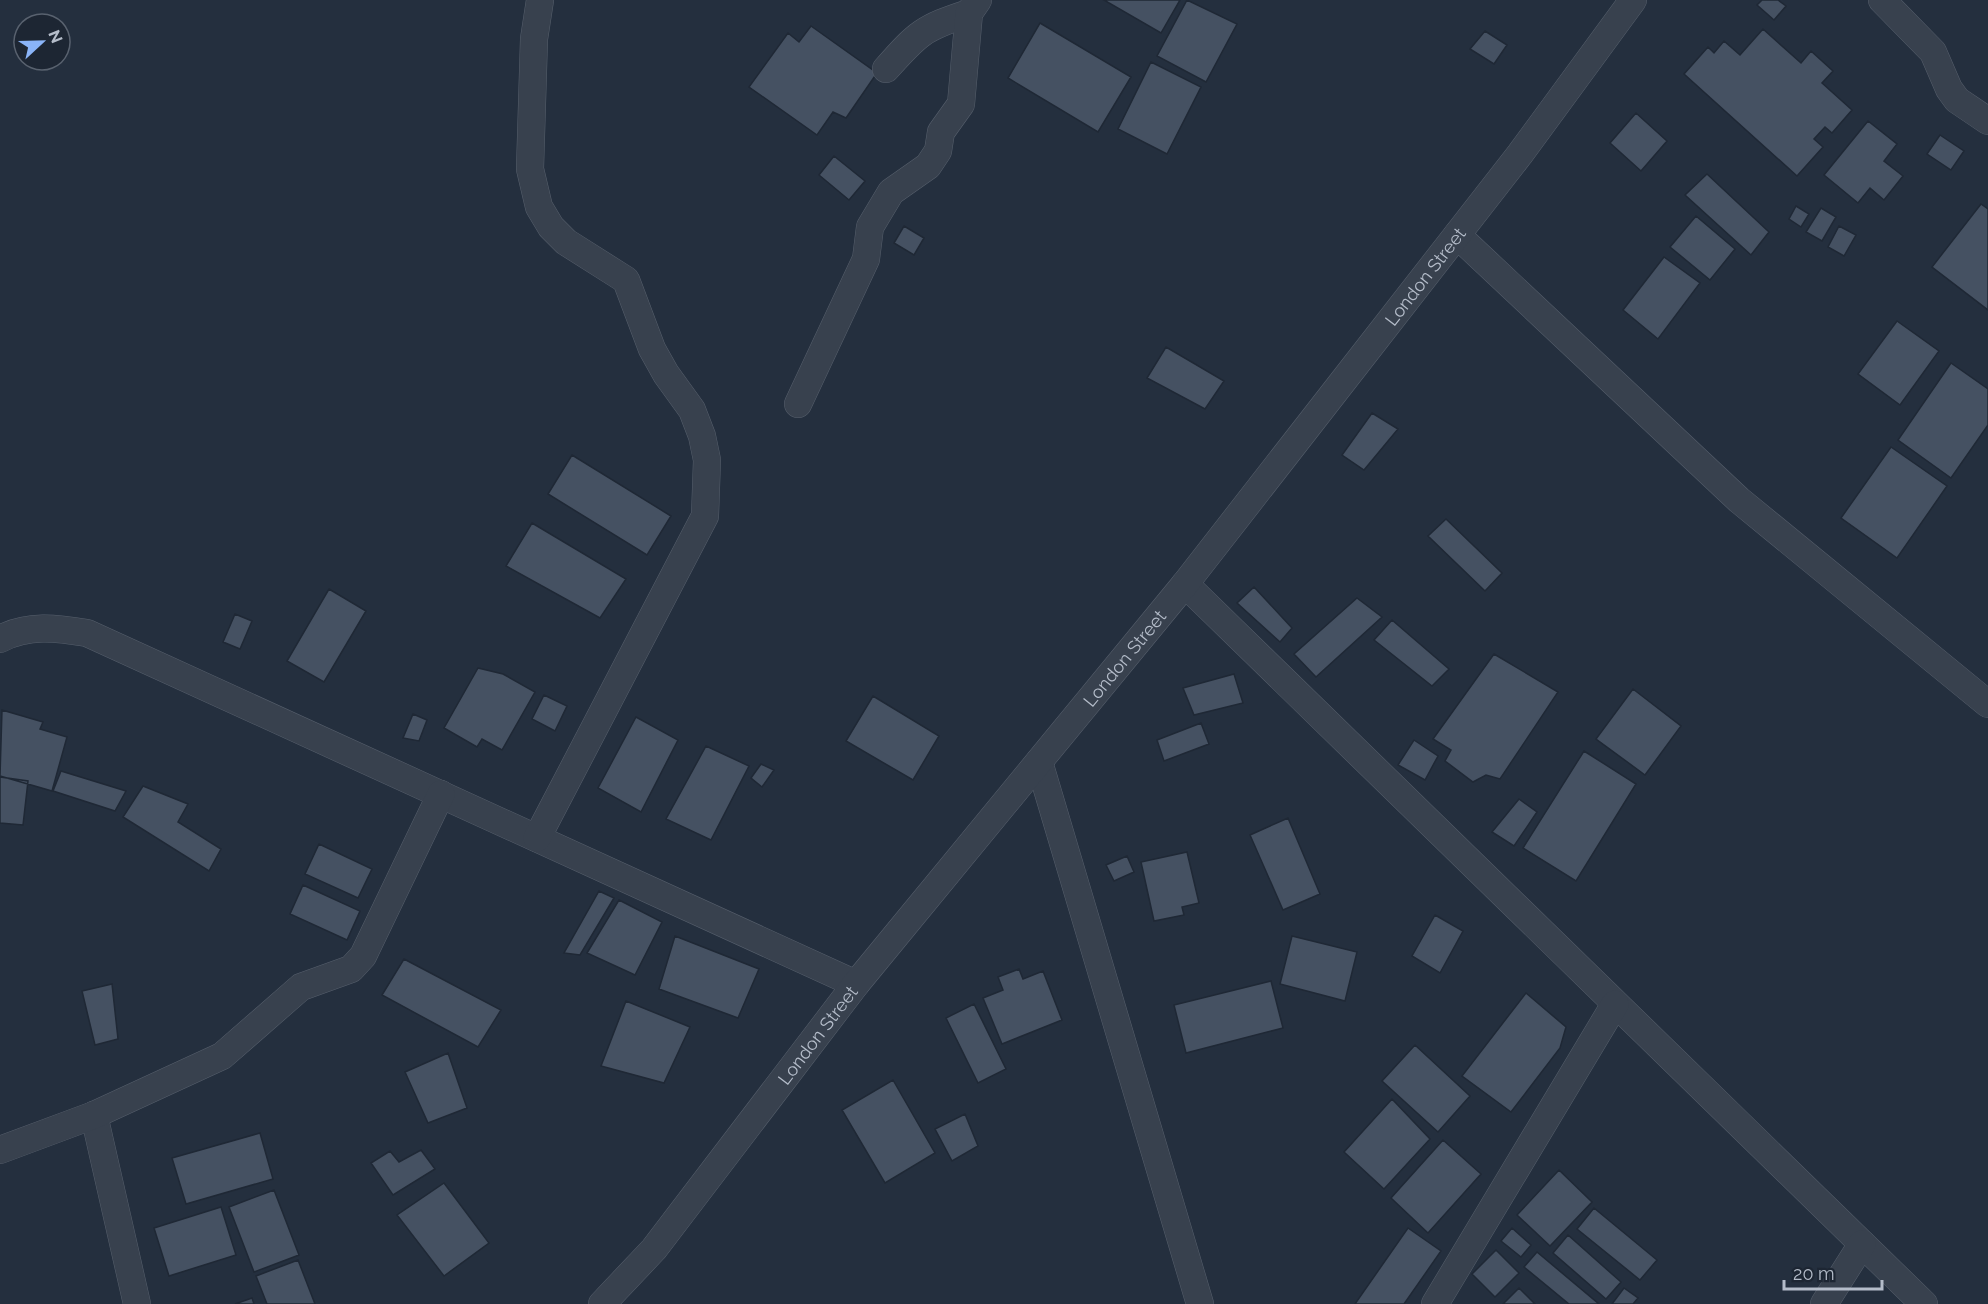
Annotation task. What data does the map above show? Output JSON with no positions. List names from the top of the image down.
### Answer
{
  "streets": {
    "street": ["London Street"]
  },
  "scale_bar": "20 m",
  "north": "right"
}
